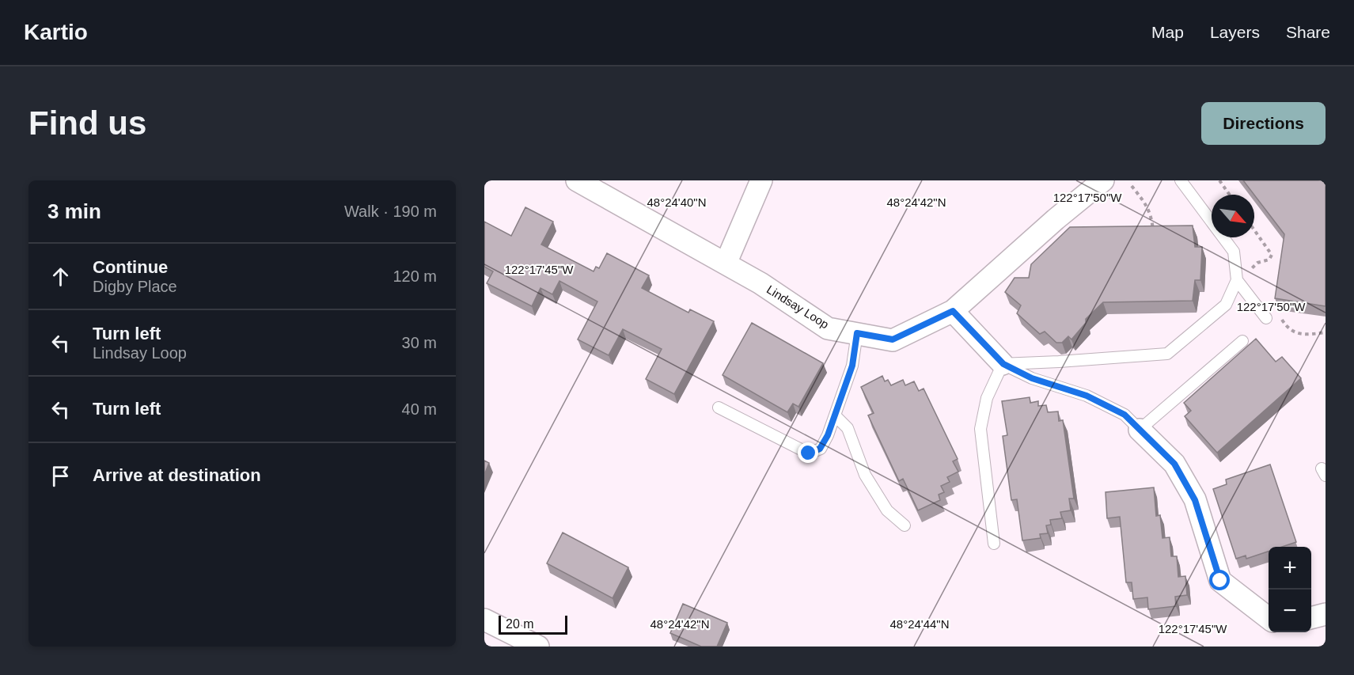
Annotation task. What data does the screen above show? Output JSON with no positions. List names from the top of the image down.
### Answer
{
  "streets": {
    "street": ["Lindsay Loop"]
  },
  "scale_bar": "20 m",
  "north": "bottom right",
  "page": {
    "header": "Kartio",
    "nav": ["Map", "Layers", "Share"],
    "buttons": "Directions",
    "title": "Find us",
    "heading": ["3 min", "Walk · 190 m"],
    "list": [
      ["Continue", "Digby Place", "120 m"],
      ["Turn left", "Lindsay Loop", "30 m"],
      ["Turn left", "40 m"],
      "Arrive at destination"
    ],
    "map_buttons": ["+", "−"],
    "scale": "20 m"
  },
  "coordinates": [
    "122°17'50\"W",
    "48°24'40\"N",
    "48°24'42\"N",
    "122°17'45\"W",
    "48°24'44\"N"
  ]
}
